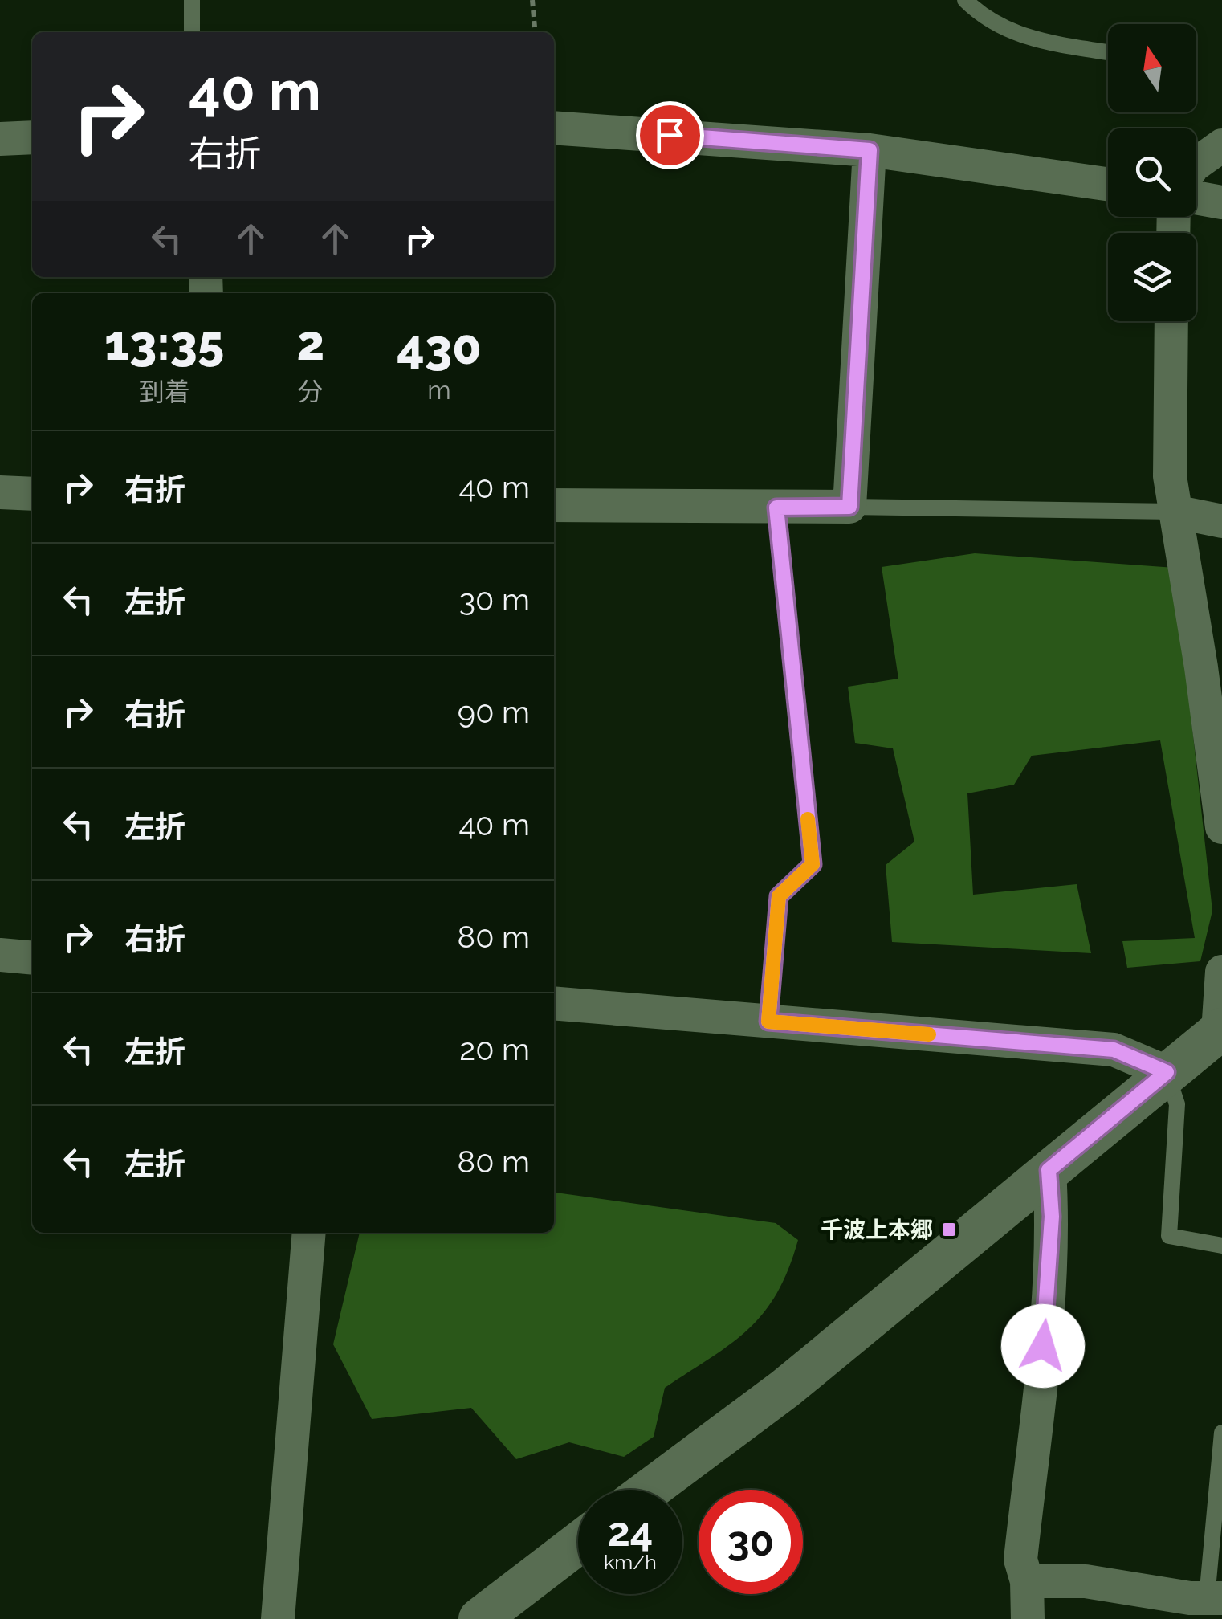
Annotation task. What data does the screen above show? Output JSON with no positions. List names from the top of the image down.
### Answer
{
  "places": {
    "transit": ["千波上本郷"]
  },
  "north": "top",
  "page": {
    "turn": ["40 m", "右折"],
    "eta": [
      "13:35",
      "到着",
      "2",
      "分",
      "430",
      "m"
    ],
    "list": [
      {
        "name": "右折",
        "value": "40 m"
      },
      {
        "name": "左折",
        "value": "30 m"
      },
      {
        "name": "右折",
        "value": "90 m"
      },
      {
        "name": "左折",
        "value": "40 m"
      },
      {
        "name": "右折",
        "value": "80 m"
      },
      {
        "name": "左折",
        "value": "20 m"
      },
      {
        "name": "左折",
        "value": "80 m"
      }
    ],
    "speed": "24 km/h",
    "limit": "30"
  }
}
